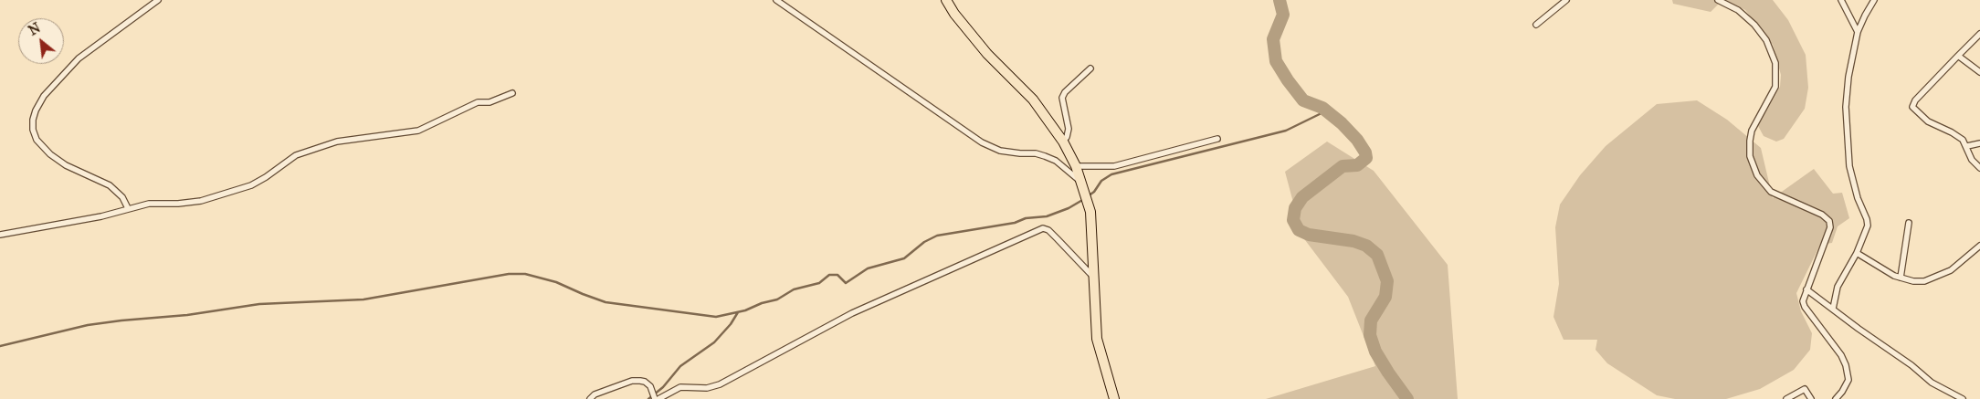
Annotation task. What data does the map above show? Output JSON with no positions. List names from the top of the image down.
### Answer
{
  "north": "top left"
}
